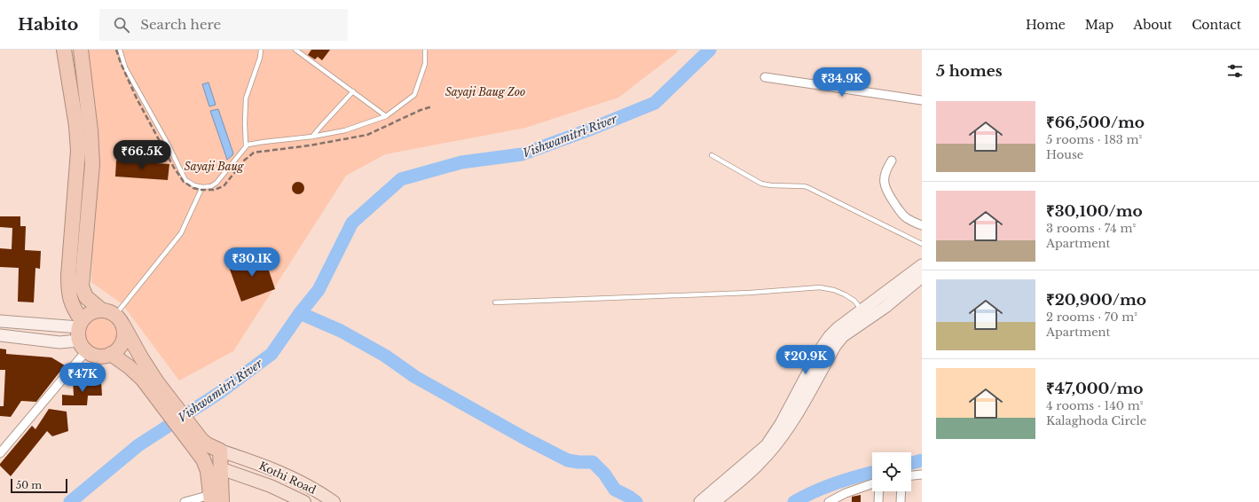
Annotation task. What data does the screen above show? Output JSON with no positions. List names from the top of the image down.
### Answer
{
  "streets": {
    "main road": ["Kothi Road"]
  },
  "water": ["Vishwamitri River"],
  "parks": ["Sayaji Baug Zoo", "Sayaji Baug"],
  "scale_bar": "50 m",
  "page": {
    "header": "Habito",
    "search": "Search here",
    "nav": [
      "Home",
      "Map",
      "About",
      "Contact"
    ],
    "heading": "5 homes",
    "price": [
      "₹34.9K",
      "₹66.5K",
      "₹30.1K",
      "₹20.9K",
      "₹47K"
    ],
    "list": [
      {
        "name": "₹66,500/mo",
        "note": "5 rooms · 183 m² · House"
      },
      {
        "name": "₹30,100/mo",
        "note": "3 rooms · 74 m² · Apartment"
      },
      {
        "name": "₹20,900/mo",
        "note": "2 rooms · 70 m² · Apartment"
      },
      {
        "name": "₹47,000/mo",
        "note": "4 rooms · 140 m² · Kalaghoda Circle"
      }
    ],
    "scale": "50 m"
  }
}
